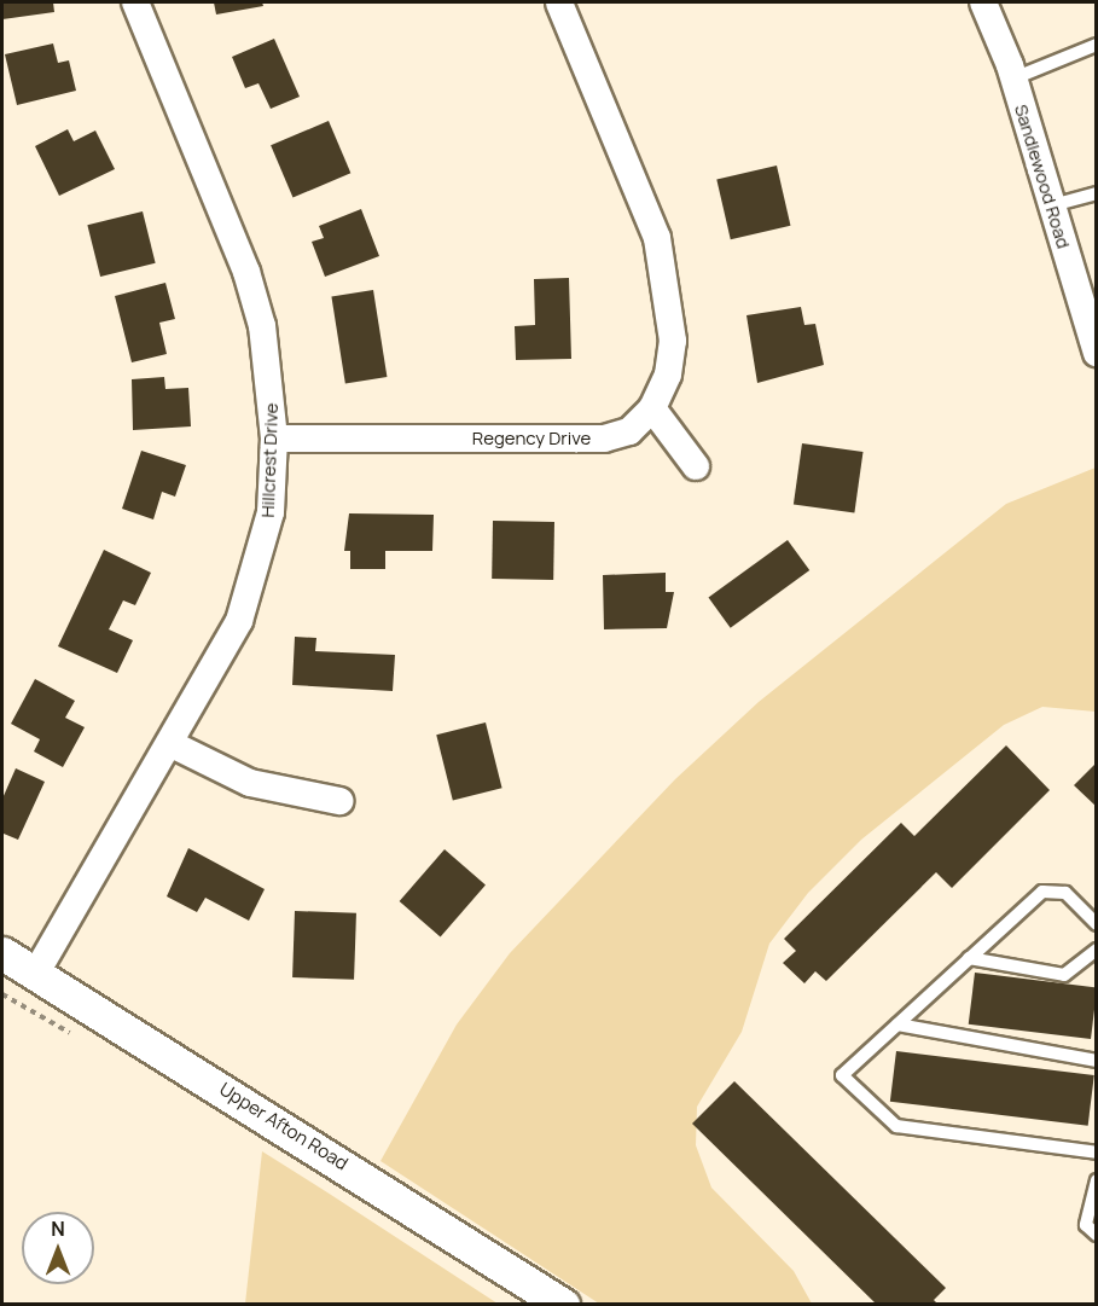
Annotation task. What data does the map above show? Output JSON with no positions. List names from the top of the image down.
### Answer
{
  "streets": {
    "street": [
      "Sandlewood Road",
      "Regency Drive",
      "Hillcrest Drive",
      "Upper Afton Road"
    ]
  },
  "crossings": [
    ["Regency Drive", "Hillcrest Drive"],
    ["Hillcrest Drive", "Upper Afton Road"]
  ],
  "north": "top"
}
